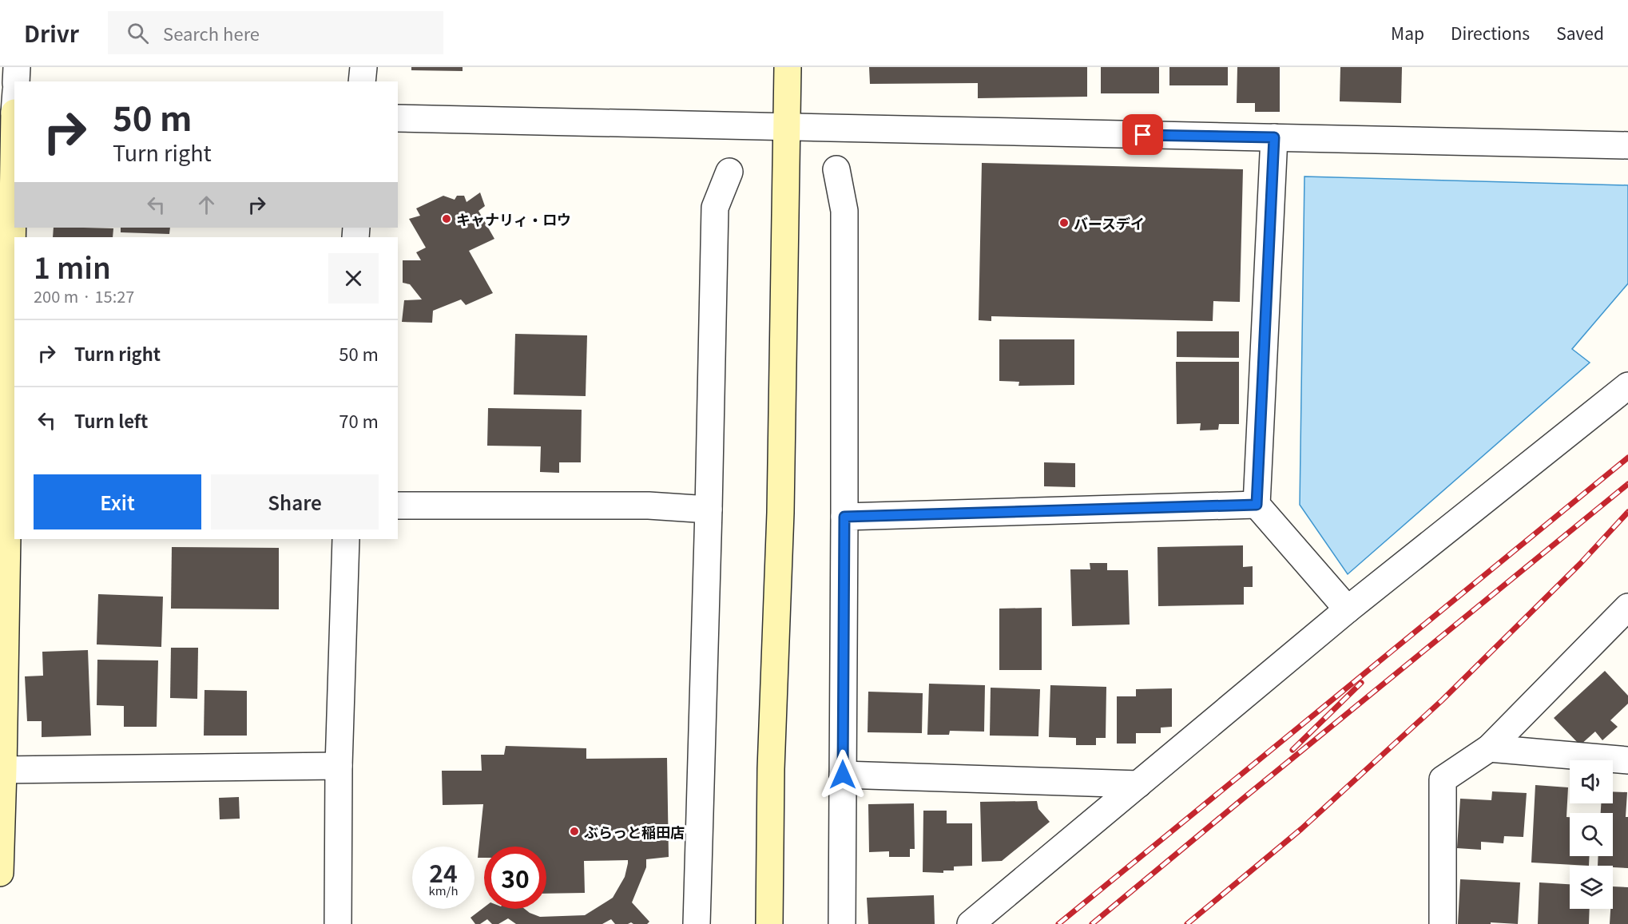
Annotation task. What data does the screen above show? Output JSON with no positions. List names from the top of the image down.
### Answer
{
  "places": ["キャナリィ・ロウ", "バースデイ", "ぶらっと稲田店"],
  "page": {
    "header": "Drivr",
    "search": "Search here",
    "nav": ["Map", "Directions", "Saved"],
    "turn": ["50 m", "Turn right"],
    "heading": ["1 min", "200 m · 15:27"],
    "list": [
      {
        "name": "Turn right",
        "value": "50 m"
      },
      {
        "name": "Turn left",
        "value": "70 m"
      }
    ],
    "buttons": ["Exit", "Share"],
    "speed": "24 km/h",
    "limit": "30"
  }
}
